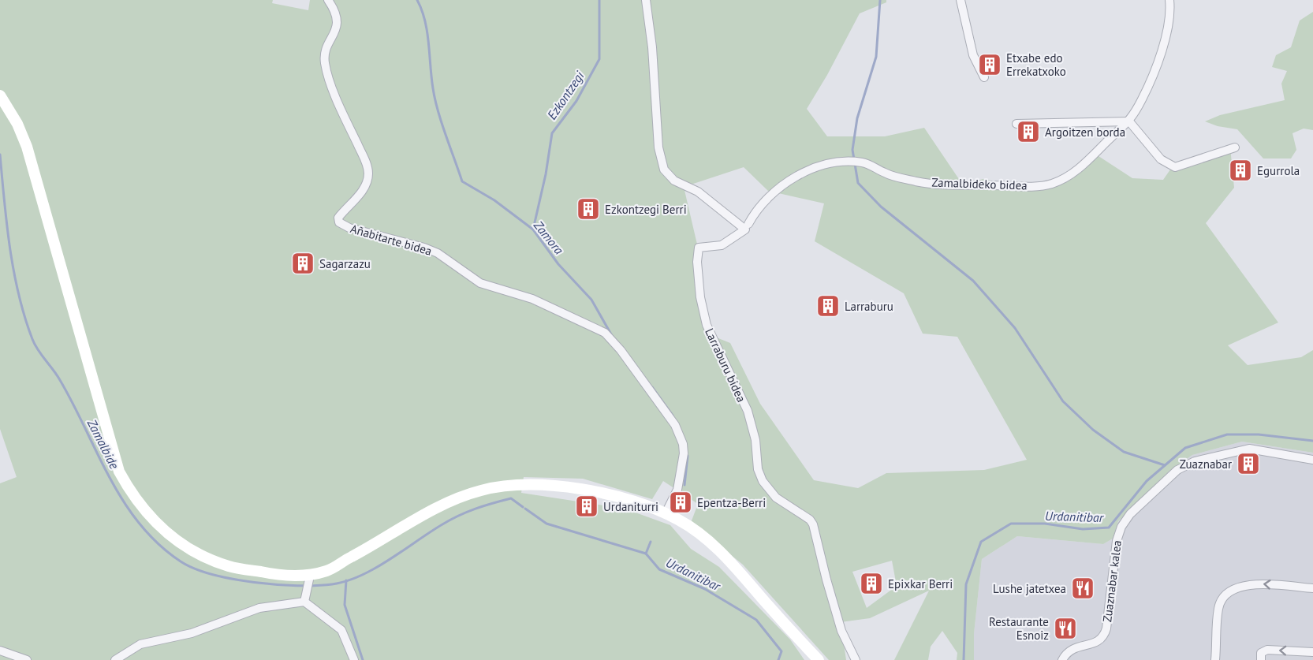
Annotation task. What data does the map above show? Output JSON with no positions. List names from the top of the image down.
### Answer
{
  "streets": {
    "street": [
      "Zamalbideko bidea",
      "Añabitarte bidea",
      "Larraburu bidea",
      "Zuaznabar kalea"
    ]
  },
  "water": [
    "Ezkontzegi",
    "Zamora",
    "Zamalbide",
    "Urdanitibar"
  ],
  "places": {
    "building": [
      "Etxabe edo Errekatxoko",
      "Argoitzen borda",
      "Egurrola",
      "Ezkontzegi Berri",
      "Sagarzazu",
      "Larraburu",
      "Zuaznabar",
      "Epentza-Berri",
      "Urdaniturri",
      "Epixkar Berri"
    ],
    "restaurant": ["Lushe jatetxea", "Restaurante Esnoiz"]
  }
}
